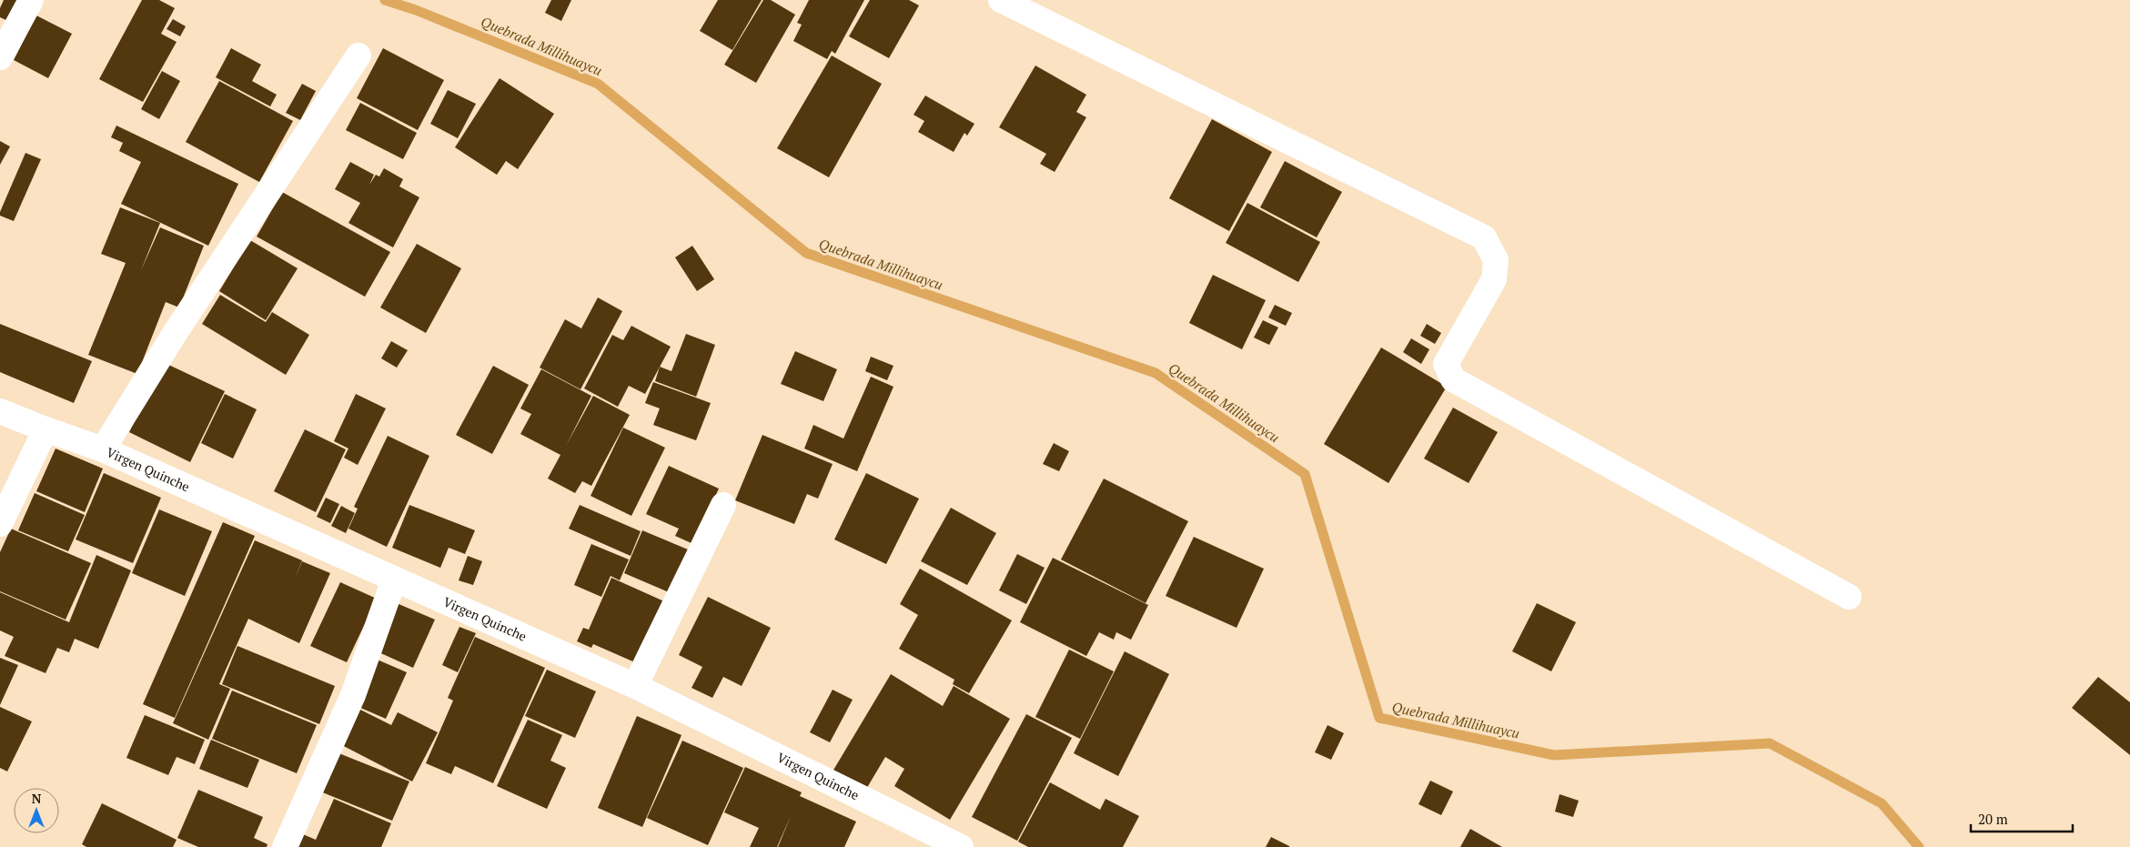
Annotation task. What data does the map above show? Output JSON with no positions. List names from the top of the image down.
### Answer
{
  "streets": {
    "street": ["Virgen Quinche"]
  },
  "water": ["Quebrada Millihuaycu"],
  "scale_bar": "20 m",
  "north": "top"
}
